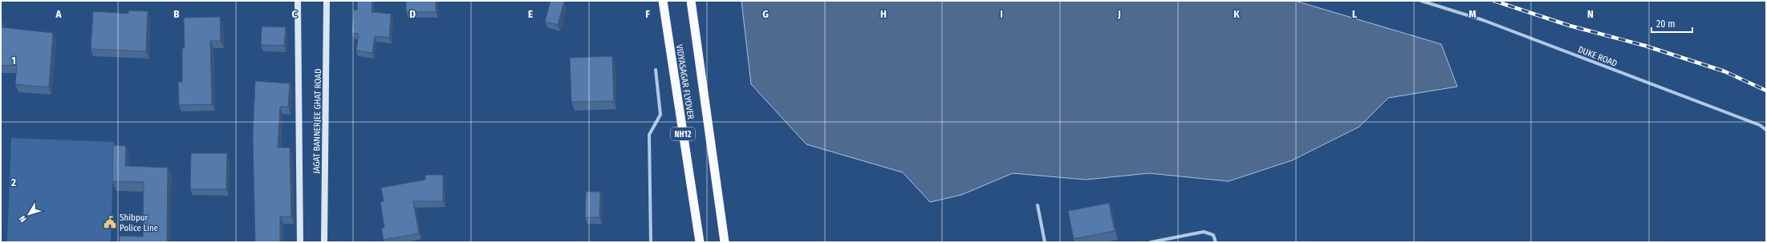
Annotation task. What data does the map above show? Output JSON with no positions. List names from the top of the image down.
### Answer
{
  "streets": {
    "highway": ["VIDYASAGAR FLYOVER", "NH12"],
    "main road": ["JAGAT BANNERJEE GHAT ROAD"],
    "street": ["DUKE ROAD"]
  },
  "places": {
    "public building": ["Shibpur Police Line"]
  },
  "scale_bar": "20 m",
  "north": "bottom left",
  "grid": {
    "columns": [
      "A",
      "B",
      "C",
      "D",
      "E",
      "F",
      "G",
      "H",
      "I",
      "J",
      "K",
      "L",
      "M",
      "N"
    ],
    "rows": ["1", "2"]
  }
}
